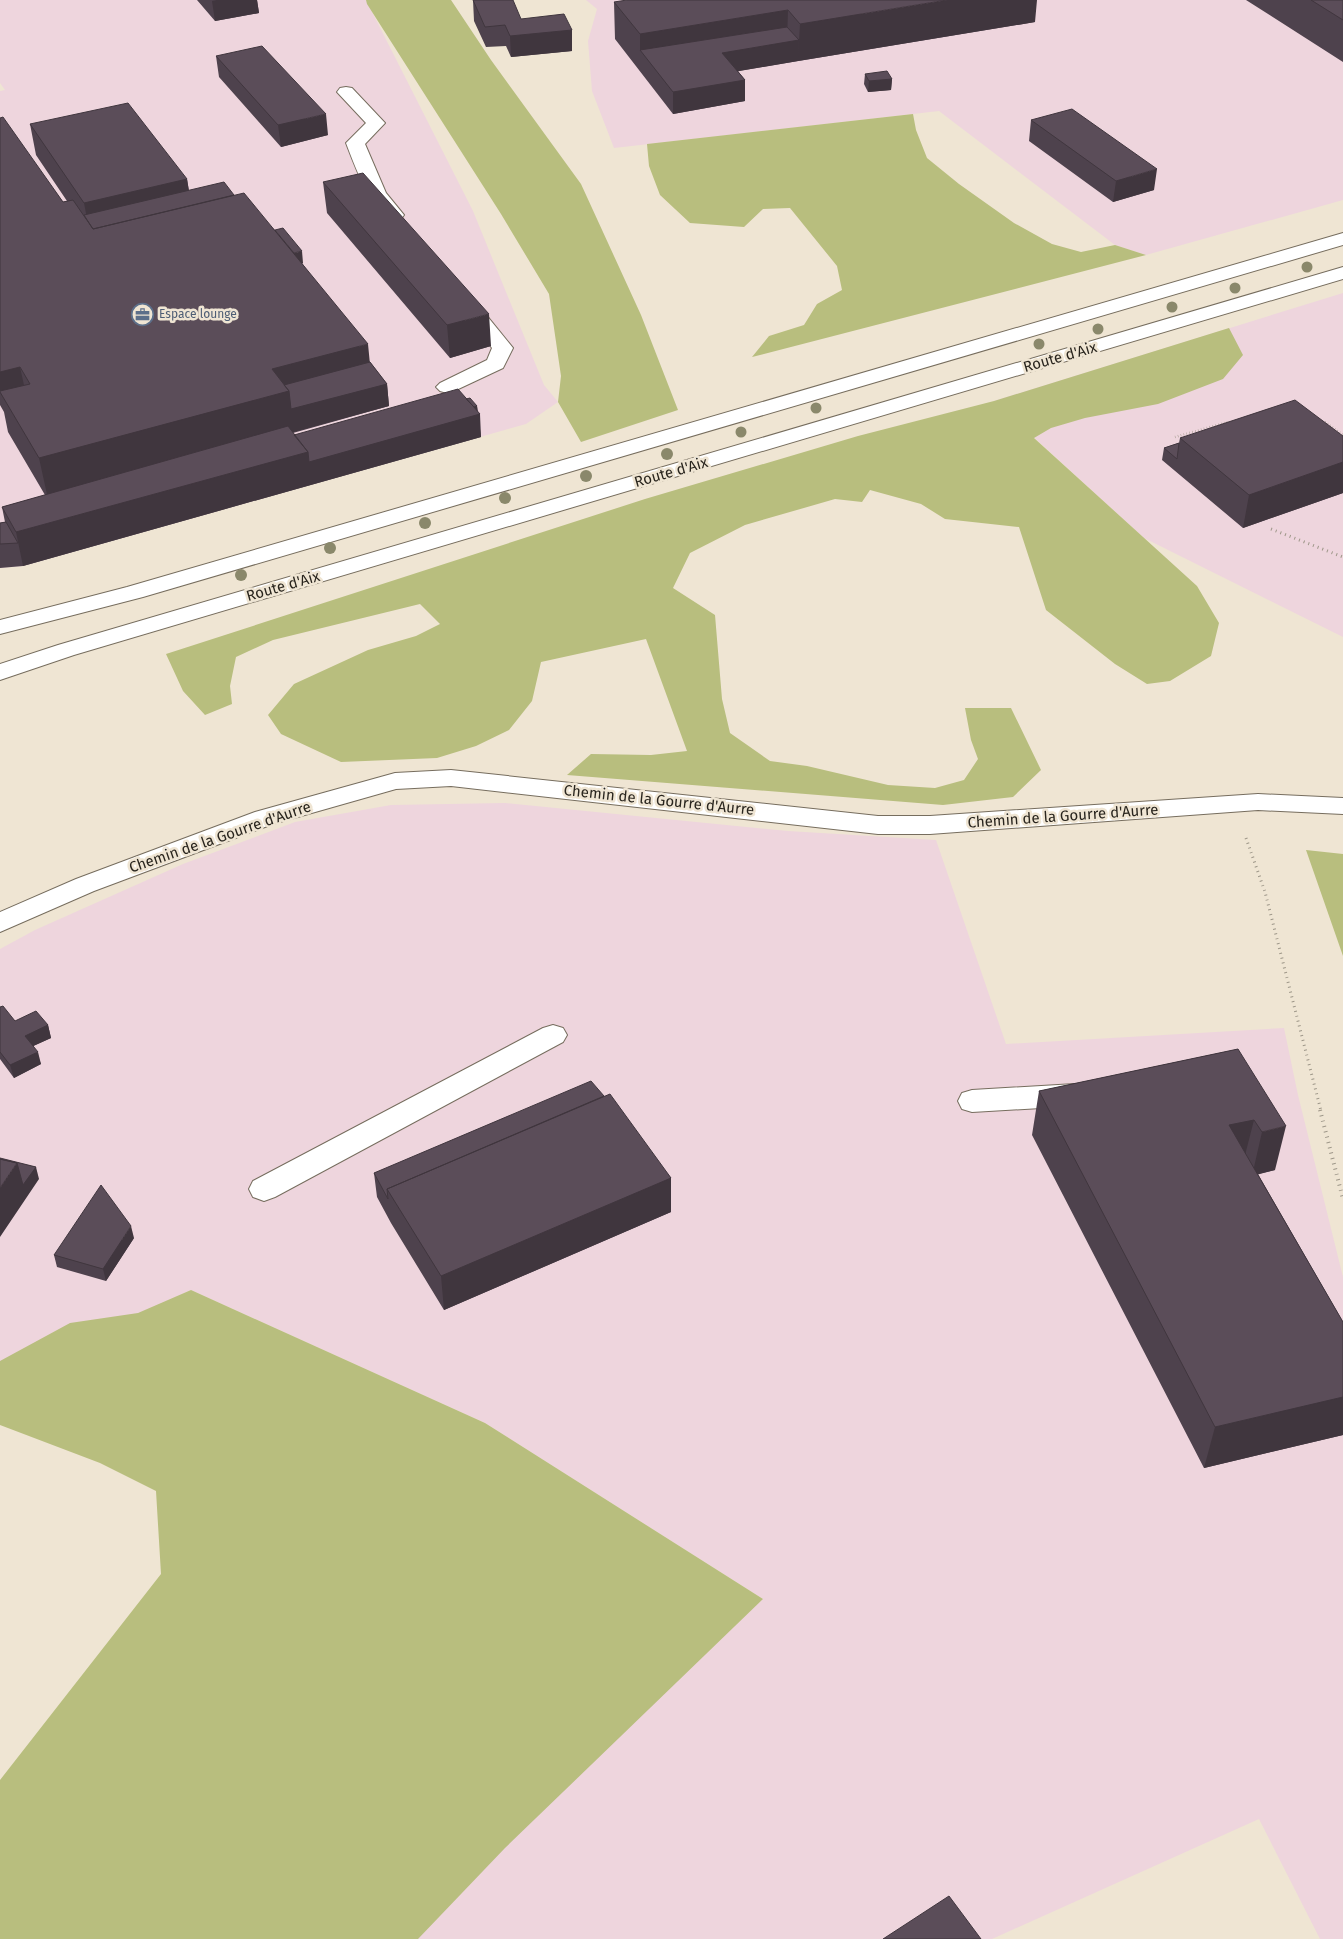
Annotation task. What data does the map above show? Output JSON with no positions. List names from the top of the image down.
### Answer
{
  "streets": {
    "main road": ["Route d'Aix", "Chemin de la Gourre d'Aurre"]
  },
  "places": {
    "office": ["Espace lounge"]
  }
}
